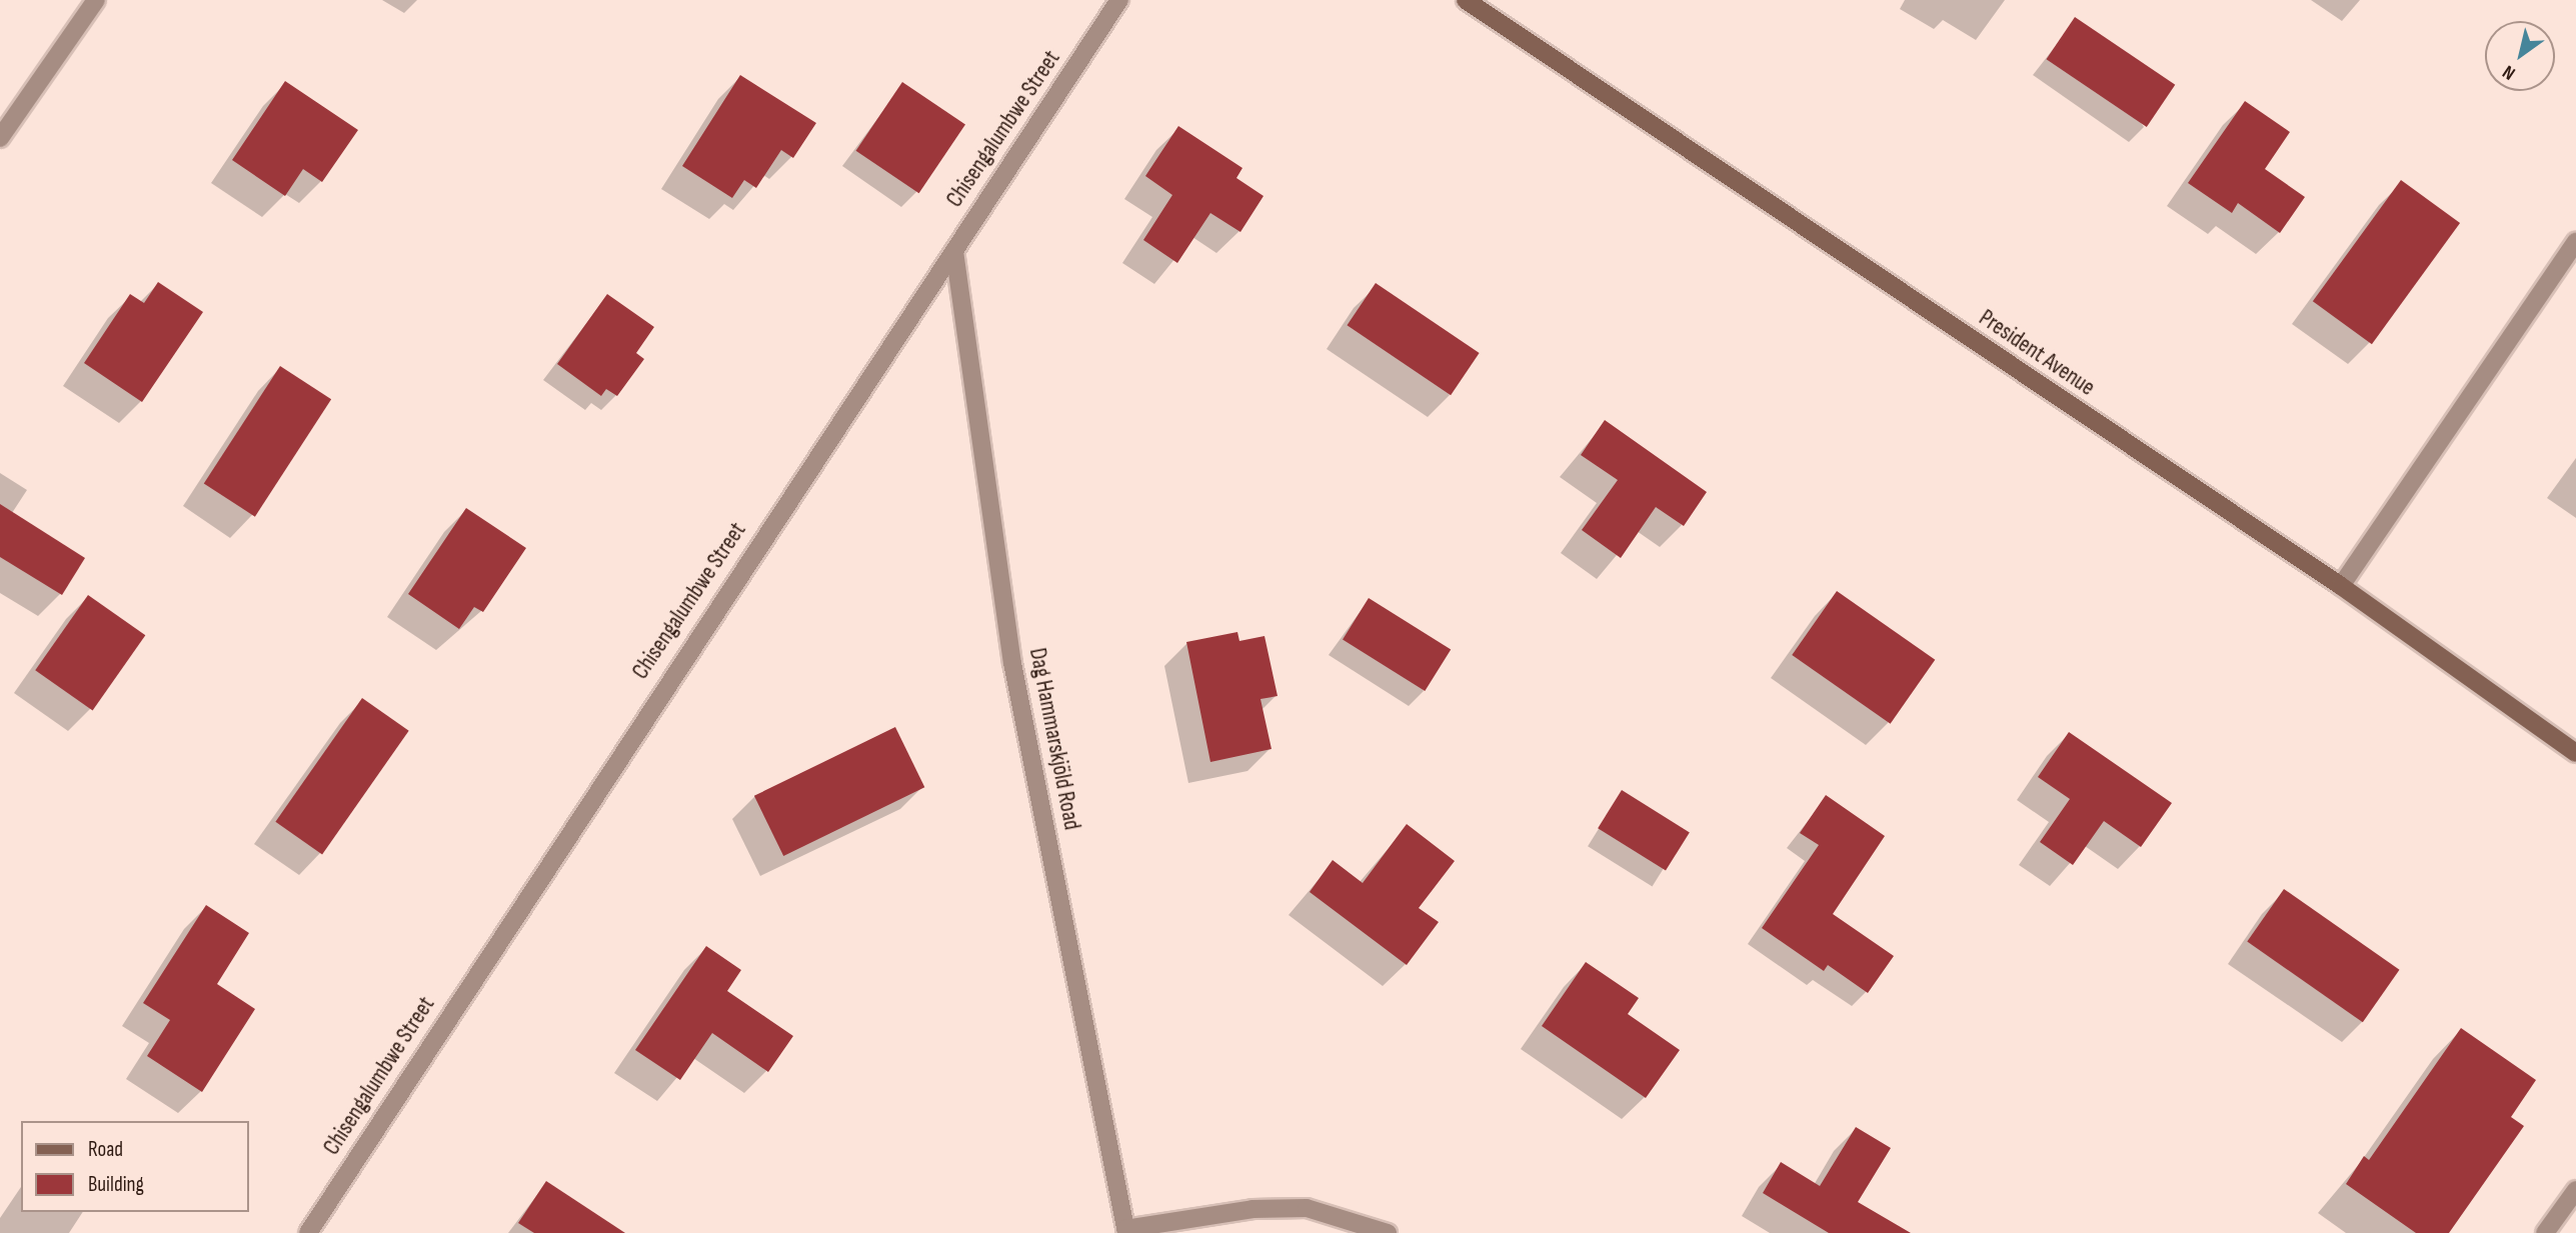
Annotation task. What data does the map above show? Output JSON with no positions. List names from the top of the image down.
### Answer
{
  "streets": {
    "street": ["Chisengalumbwe Street", "President Avenue", "Dag Hammarskjöld Road"]
  },
  "legend": ["Road", "Building"],
  "north": "bottom left"
}
